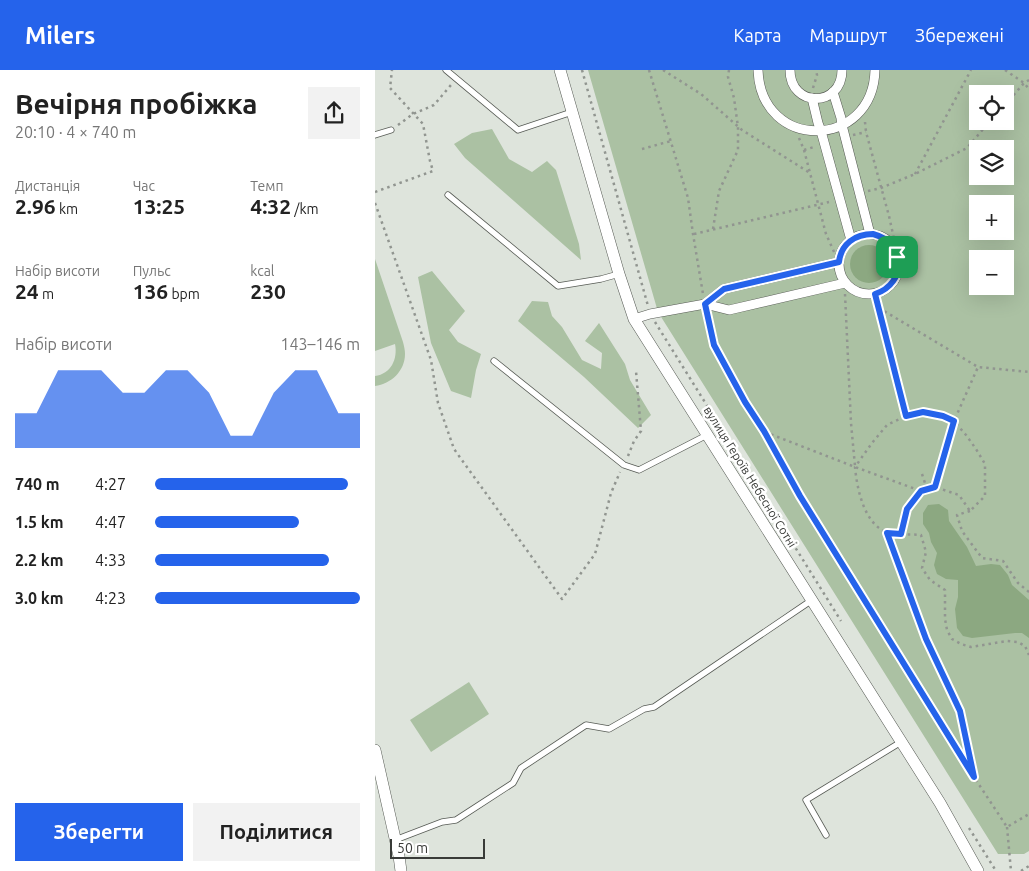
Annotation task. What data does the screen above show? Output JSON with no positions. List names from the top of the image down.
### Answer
{
  "streets": {
    "street": ["вулиця Героїв Небесної Сотні"]
  },
  "scale_bar": "50 m",
  "page": {
    "header": "Milers",
    "nav": ["Карта", "Маршрут", "Збережені"],
    "heading": ["Вечірня пробіжка", "20:10 · 4 × 740 m"],
    "map_buttons": ["+", "−"],
    "stats": [
      ["Дистанція", "2.96 km"],
      ["Час", "13:25"],
      ["Темп", "4:32 /km"],
      ["Набір висоти", "24 m"],
      ["Пульс", "136 bpm"],
      ["kcal", "230"]
    ],
    "chart": ["Набір висоти", "143–146 m"],
    "list": [
      {
        "name": "740 m",
        "note": "4:27"
      },
      {
        "name": "1.5 km",
        "note": "4:47"
      },
      {
        "name": "2.2 km",
        "note": "4:33"
      },
      {
        "name": "3.0 km",
        "note": "4:23"
      }
    ],
    "buttons": ["Зберегти", "Поділитися"],
    "scale": "50 m"
  }
}
